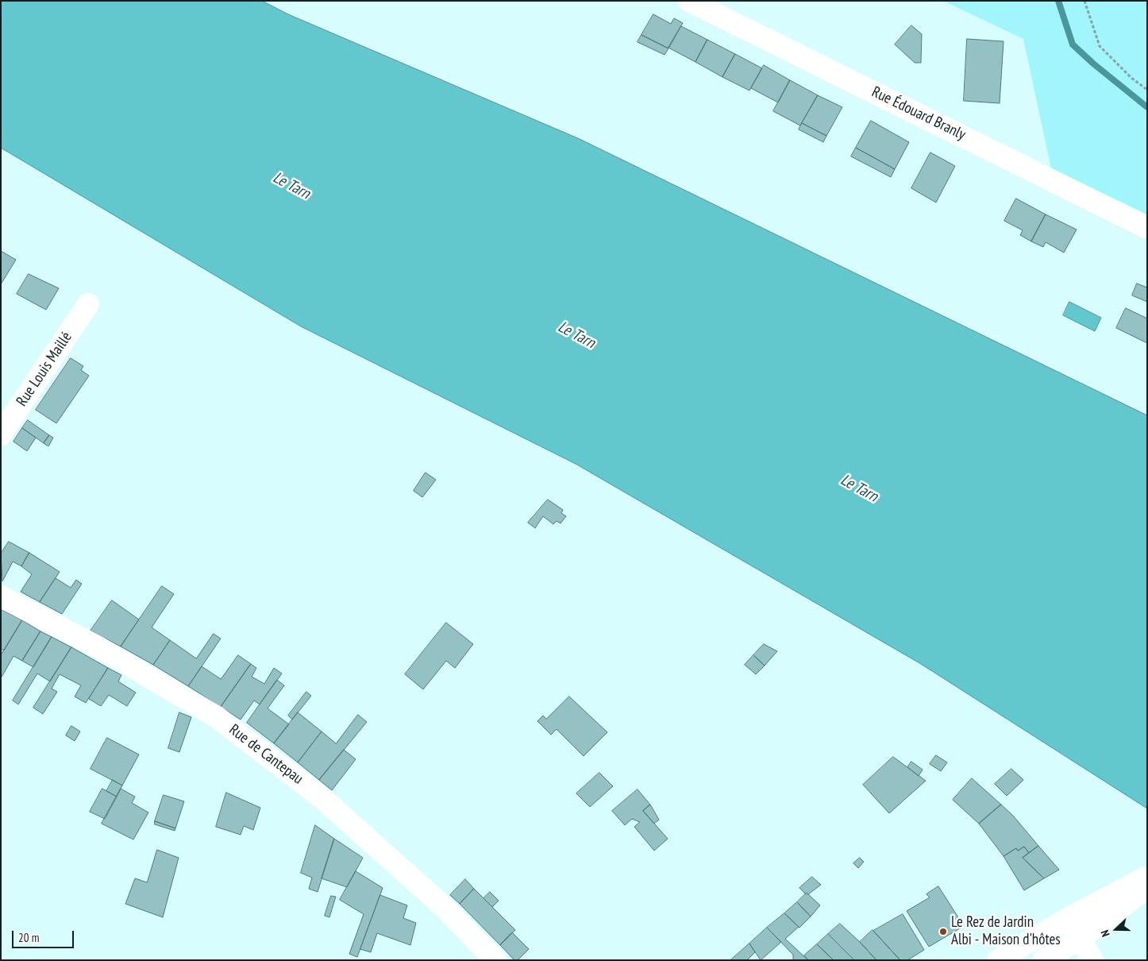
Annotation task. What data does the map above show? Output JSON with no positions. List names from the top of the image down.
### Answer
{
  "streets": {
    "street": ["Rue Édouard Branly", "Rue Louis Maillé", "Rue de Cantepau"]
  },
  "water": ["Le Tarn"],
  "places": ["Le Rez de Jardin Albi - Maison d'hôtes"],
  "scale_bar": "20 m",
  "north": "left"
}
